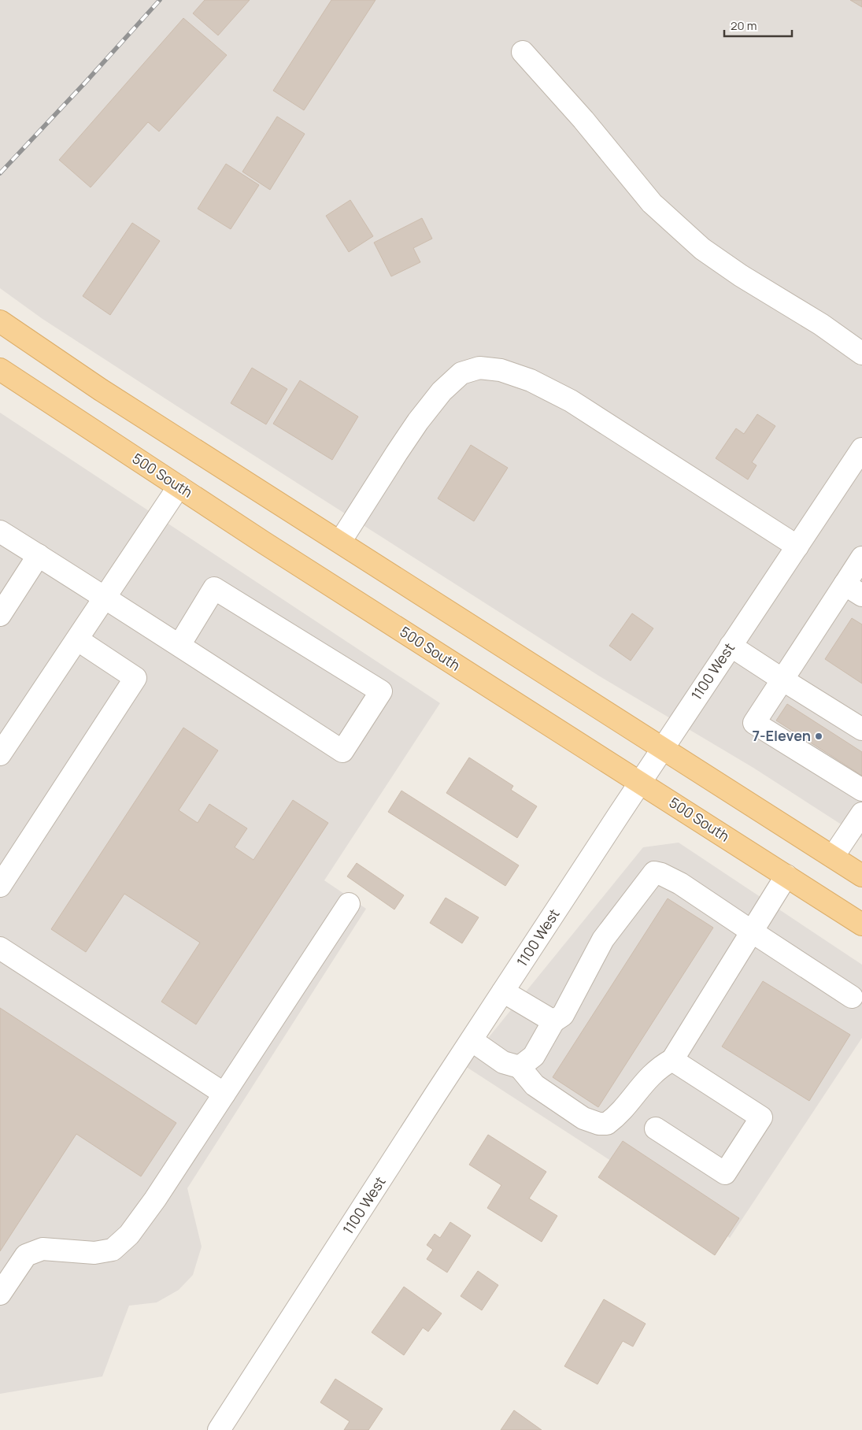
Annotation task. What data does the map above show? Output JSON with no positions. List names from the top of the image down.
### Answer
{
  "streets": {
    "main road": ["500 South"],
    "street": ["1100 West"]
  },
  "crossings": [
    ["500 South", "1100 West"]
  ],
  "places": ["7-Eleven"],
  "scale_bar": "20 m"
}
